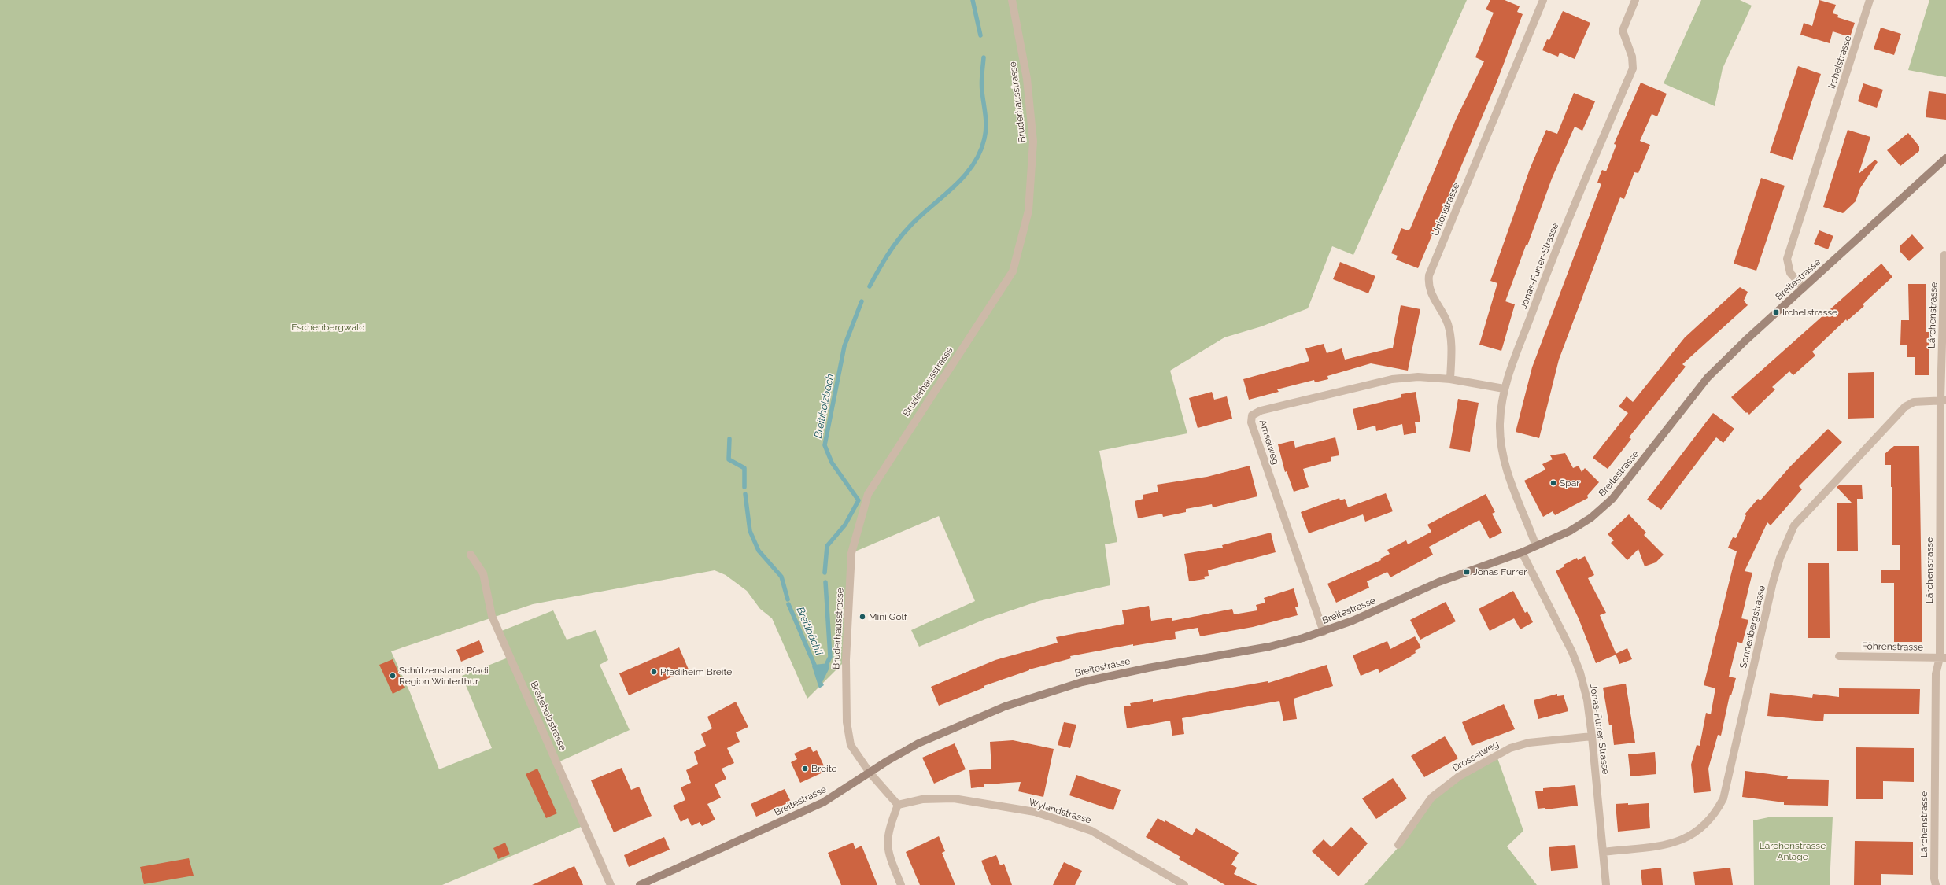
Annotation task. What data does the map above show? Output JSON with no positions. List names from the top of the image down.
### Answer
{
  "streets": {
    "main road": ["Breitestrasse"],
    "street": [
      "Irchelstrasse",
      "Bruderhausstrasse",
      "Unionstrasse",
      "Jonas-Furrer-Strasse",
      "Lärchenstrasse",
      "Amselweg",
      "Sonnenbergstrasse",
      "Föhrenstrasse",
      "Breiteholzstrasse",
      "Drosselweg",
      "Wylandstrasse"
    ]
  },
  "crossings": [
    ["Irchelstrasse", "Breitestrasse"],
    ["Bruderhausstrasse", "Breitestrasse"],
    ["Bruderhausstrasse", "Wylandstrasse"],
    ["Unionstrasse", "Amselweg"],
    ["Jonas-Furrer-Strasse", "Breitestrasse"],
    ["Jonas-Furrer-Strasse", "Sonnenbergstrasse"],
    ["Jonas-Furrer-Strasse", "Drosselweg"],
    ["Breitestrasse", "Amselweg"],
    ["Lärchenstrasse", "Sonnenbergstrasse"],
    ["Lärchenstrasse", "Föhrenstrasse"]
  ],
  "water": ["Breitiholzbach", "Breitibächli"],
  "parks": ["Eschenbergwald", "Lärchenstrasse Anlage"],
  "places": {
    "transit": ["Irchelstrasse", "Jonas Furrer"],
    "other": [
      "Spar",
      "Mini Golf",
      "Pfadiheim Breite",
      "Schützenstand Pfadi Region Winterthur",
      "Breite"
    ]
  }
}
